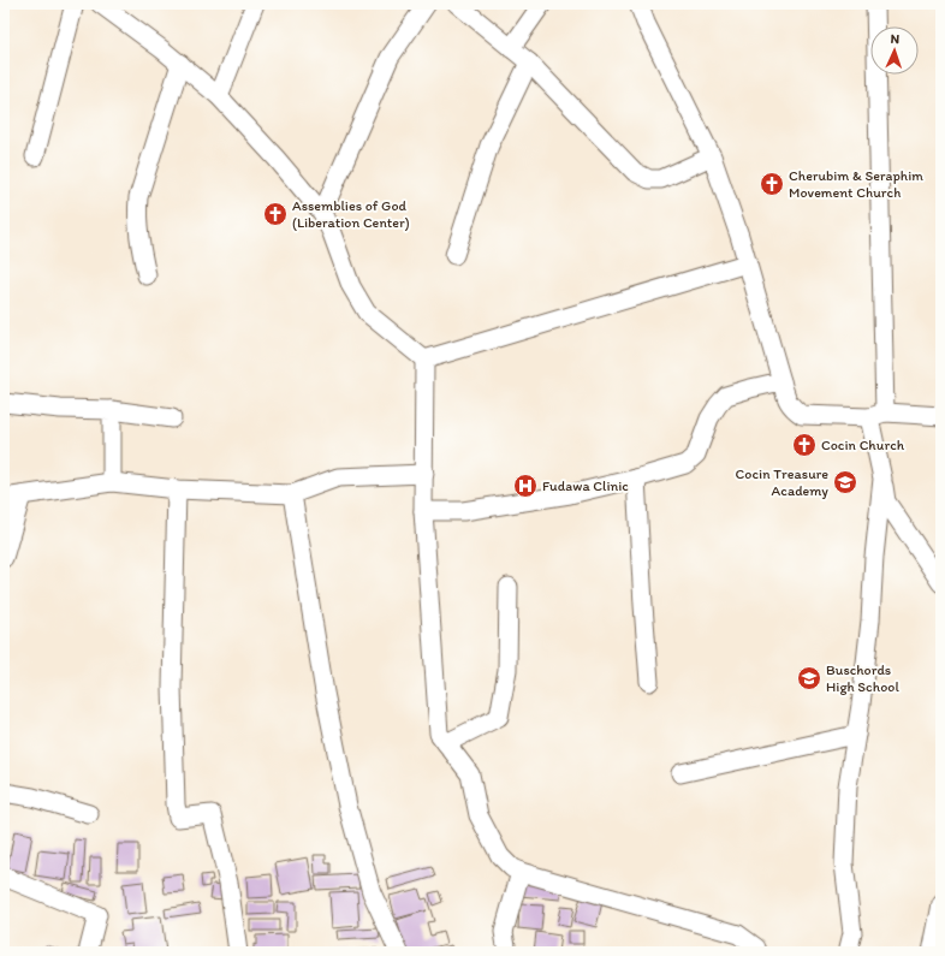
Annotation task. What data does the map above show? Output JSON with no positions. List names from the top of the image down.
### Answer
{
  "places": {
    "church": ["Cherubim & Seraphim Movement Church", "Assemblies of God (Liberation Center)", "Cocin Church"],
    "school or university": ["Cocin Treasure Academy", "Buschords High School"],
    "hospital": ["Fudawa Clinic"]
  },
  "north": "top"
}
